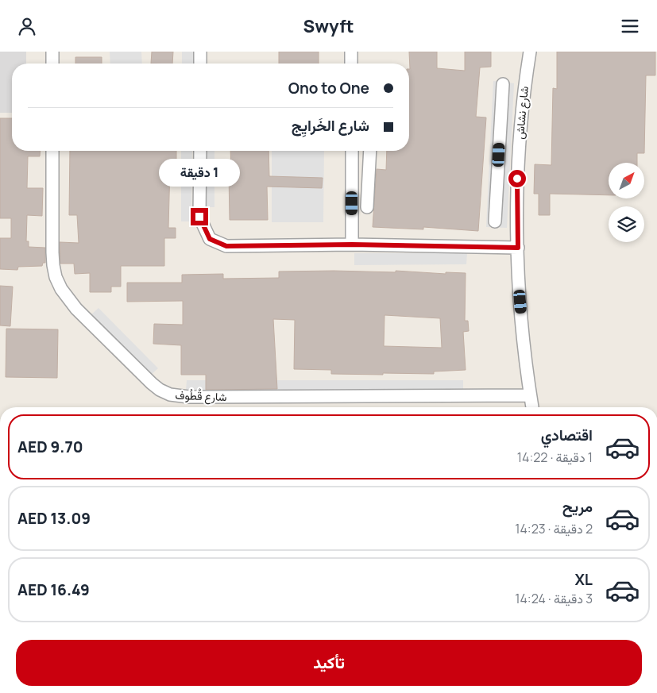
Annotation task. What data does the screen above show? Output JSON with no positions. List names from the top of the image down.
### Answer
{
  "streets": {
    "street": ["شارع نشاش", "شارع قُطُوف"]
  },
  "crossings": [
    ["شارع نشاش", "شارع قُطُوف"]
  ],
  "north": "top right",
  "page": {
    "header": "Swyft",
    "banner": ["Ono to One", "شارع الخَرايِج"],
    "bubble": "1 دقيقة",
    "list": [
      {
        "name": "اقتصادي",
        "note": "1 دقيقة · 14:22",
        "value": "AED 9.70"
      },
      {
        "name": "مريح",
        "note": "2 دقيقة · 14:23",
        "value": "AED 13.09"
      },
      {
        "name": "XL",
        "note": "3 دقيقة · 14:24",
        "value": "AED 16.49"
      }
    ],
    "buttons": "تأكيد"
  }
}
